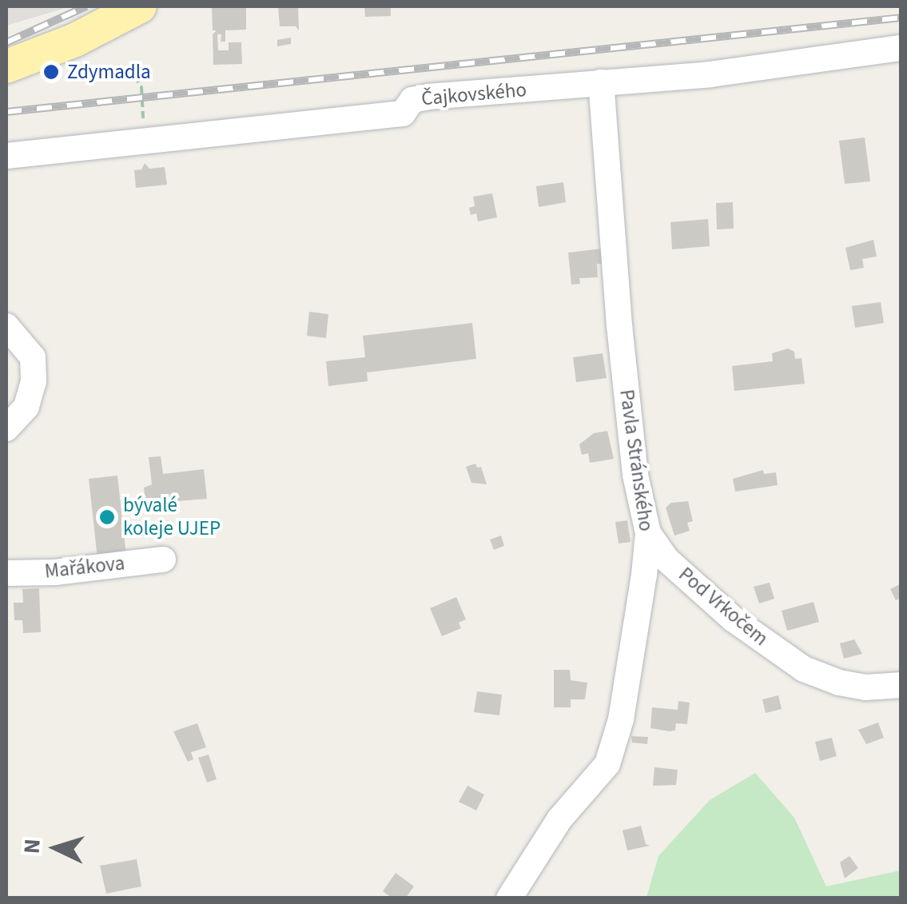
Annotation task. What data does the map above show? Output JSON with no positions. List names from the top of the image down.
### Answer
{
  "streets": {
    "street": [
      "Čajkovského",
      "Pavla Stránského",
      "Mařákova",
      "Pod Vrkočem"
    ]
  },
  "crossings": [
    ["Čajkovského", "Pavla Stránského"],
    ["Pavla Stránského", "Pod Vrkočem"]
  ],
  "places": ["Zdymadla", "bývalé koleje UJEP"],
  "north": "left"
}
